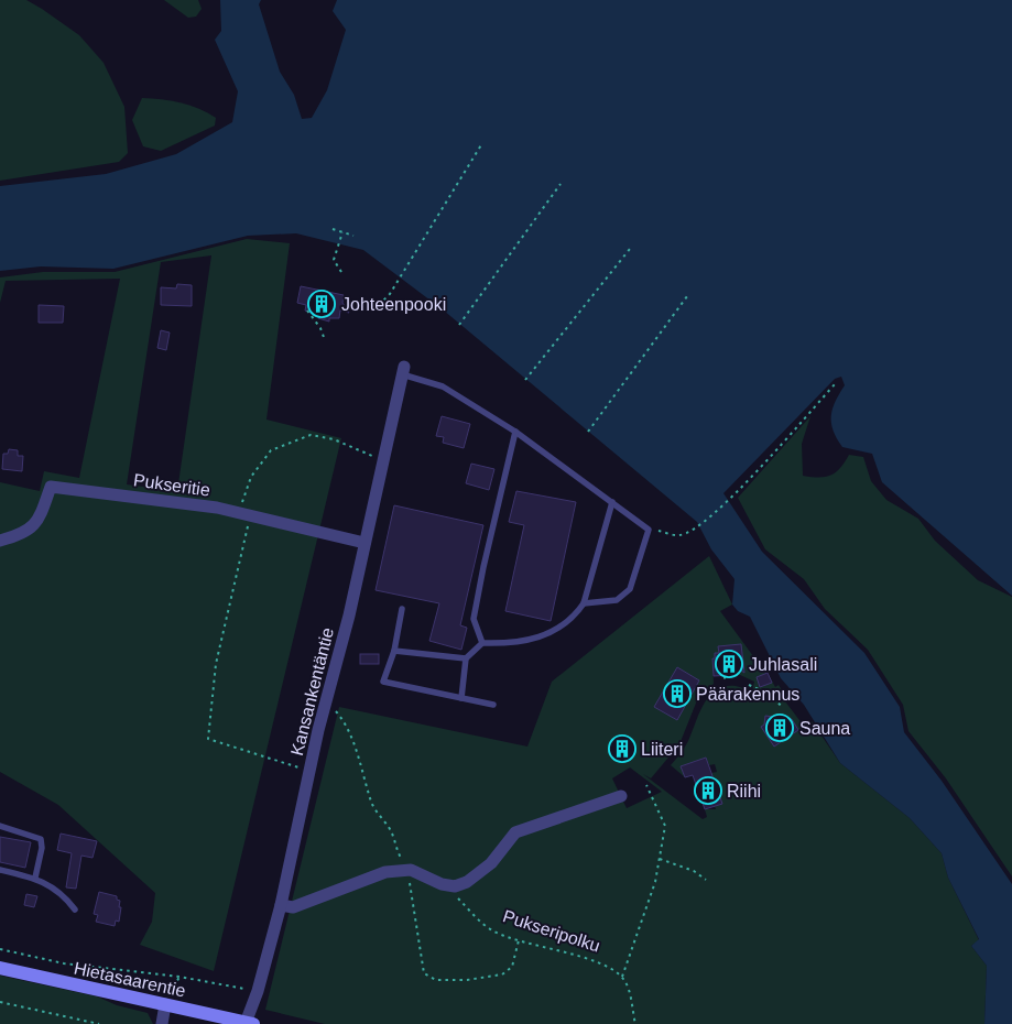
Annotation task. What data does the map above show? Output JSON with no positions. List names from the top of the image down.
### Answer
{
  "streets": {
    "street": ["Pukseritie", "Kansankentäntie", "Hietasaarentie"],
    "path": ["Pukseripolku"]
  },
  "crossings": [
    ["Pukseritie", "Kansankentäntie"],
    ["Kansankentäntie", "Hietasaarentie"]
  ],
  "places": {
    "building": [
      "Johteenpooki",
      "Juhlasali",
      "Päärakennus",
      "Sauna",
      "Liiteri",
      "Riihi"
    ]
  }
}
